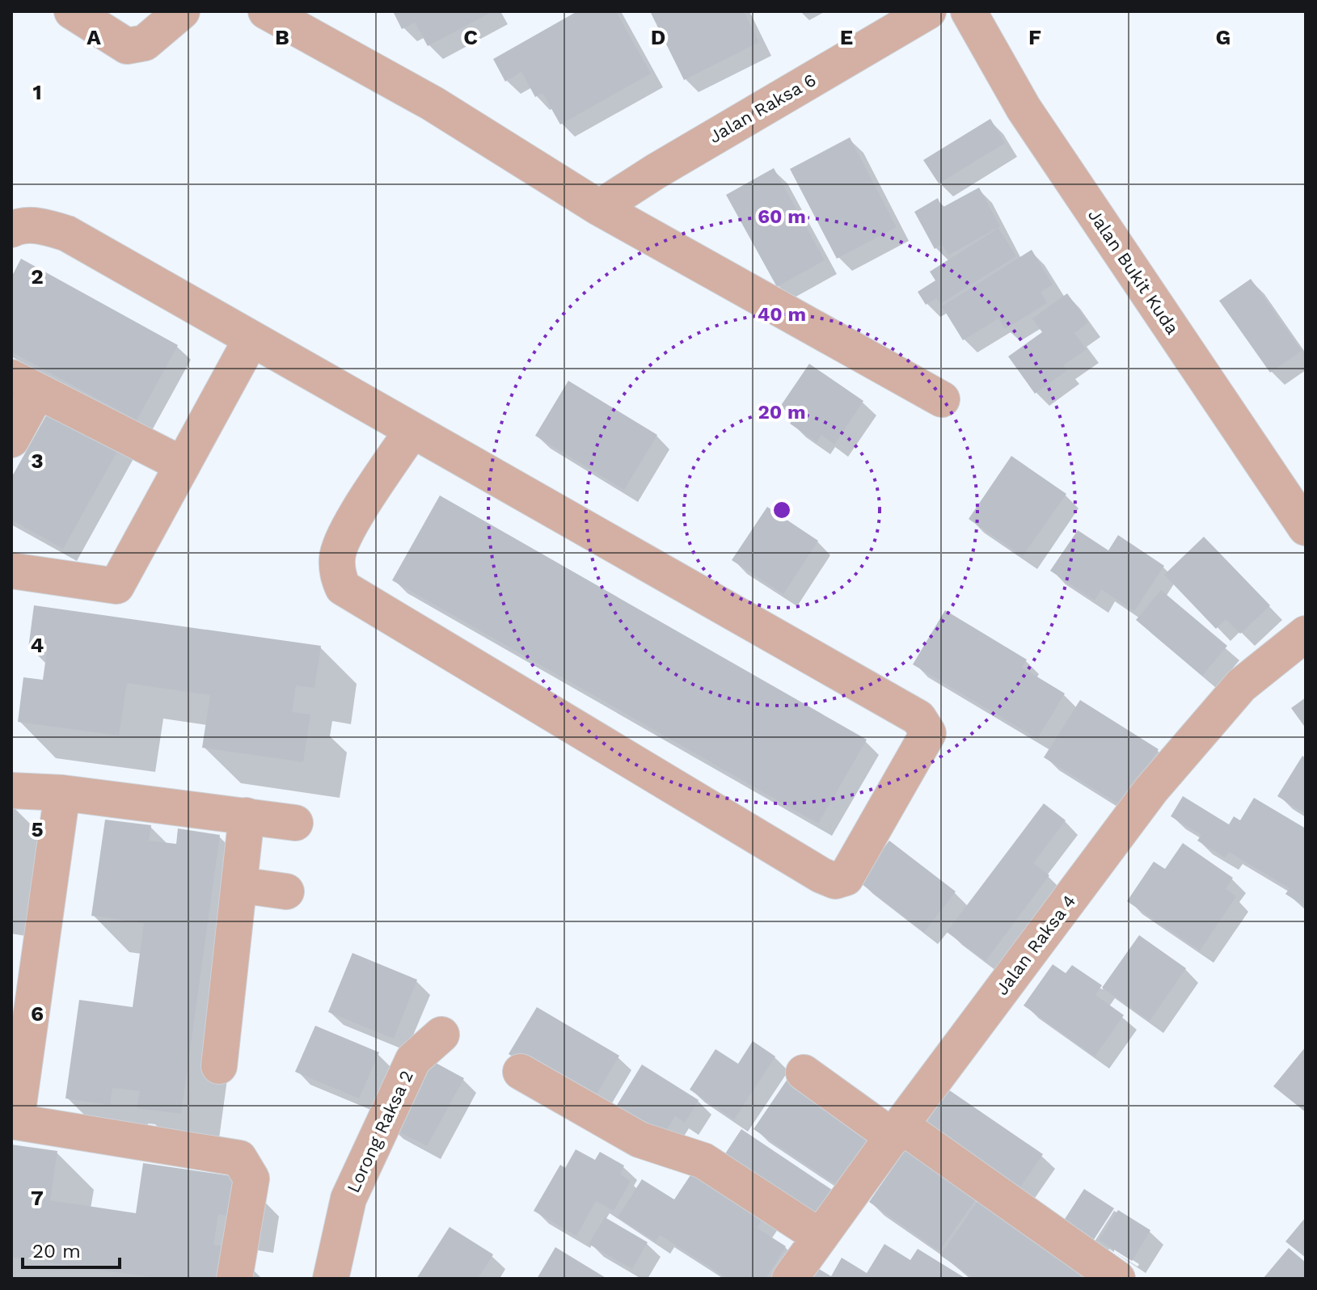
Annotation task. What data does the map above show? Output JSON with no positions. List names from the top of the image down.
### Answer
{
  "streets": {
    "street": [
      "Jalan Raksa 6",
      "Jalan Bukit Kuda",
      "Jalan Raksa 4",
      "Lorong Raksa 2"
    ]
  },
  "scale_bar": "20 m",
  "grid": {
    "columns": [
      "A",
      "B",
      "C",
      "D",
      "E",
      "F",
      "G"
    ],
    "rows": [
      "1",
      "2",
      "3",
      "4",
      "5",
      "6",
      "7"
    ]
  },
  "rings": ["60 m", "40 m", "20 m"]
}
